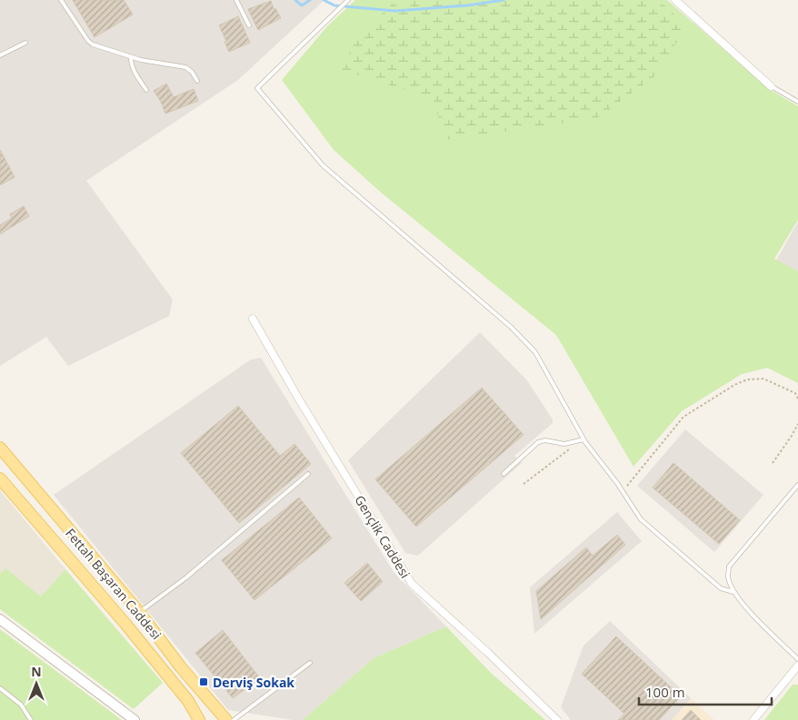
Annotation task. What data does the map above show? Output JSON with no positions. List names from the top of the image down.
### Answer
{
  "streets": {
    "main road": ["Fettah Başaran Caddesi"],
    "street": ["Gençlik Caddesi"]
  },
  "places": {
    "transit": ["Derviş Sokak"]
  },
  "scale_bar": "100 m",
  "north": "top"
}
